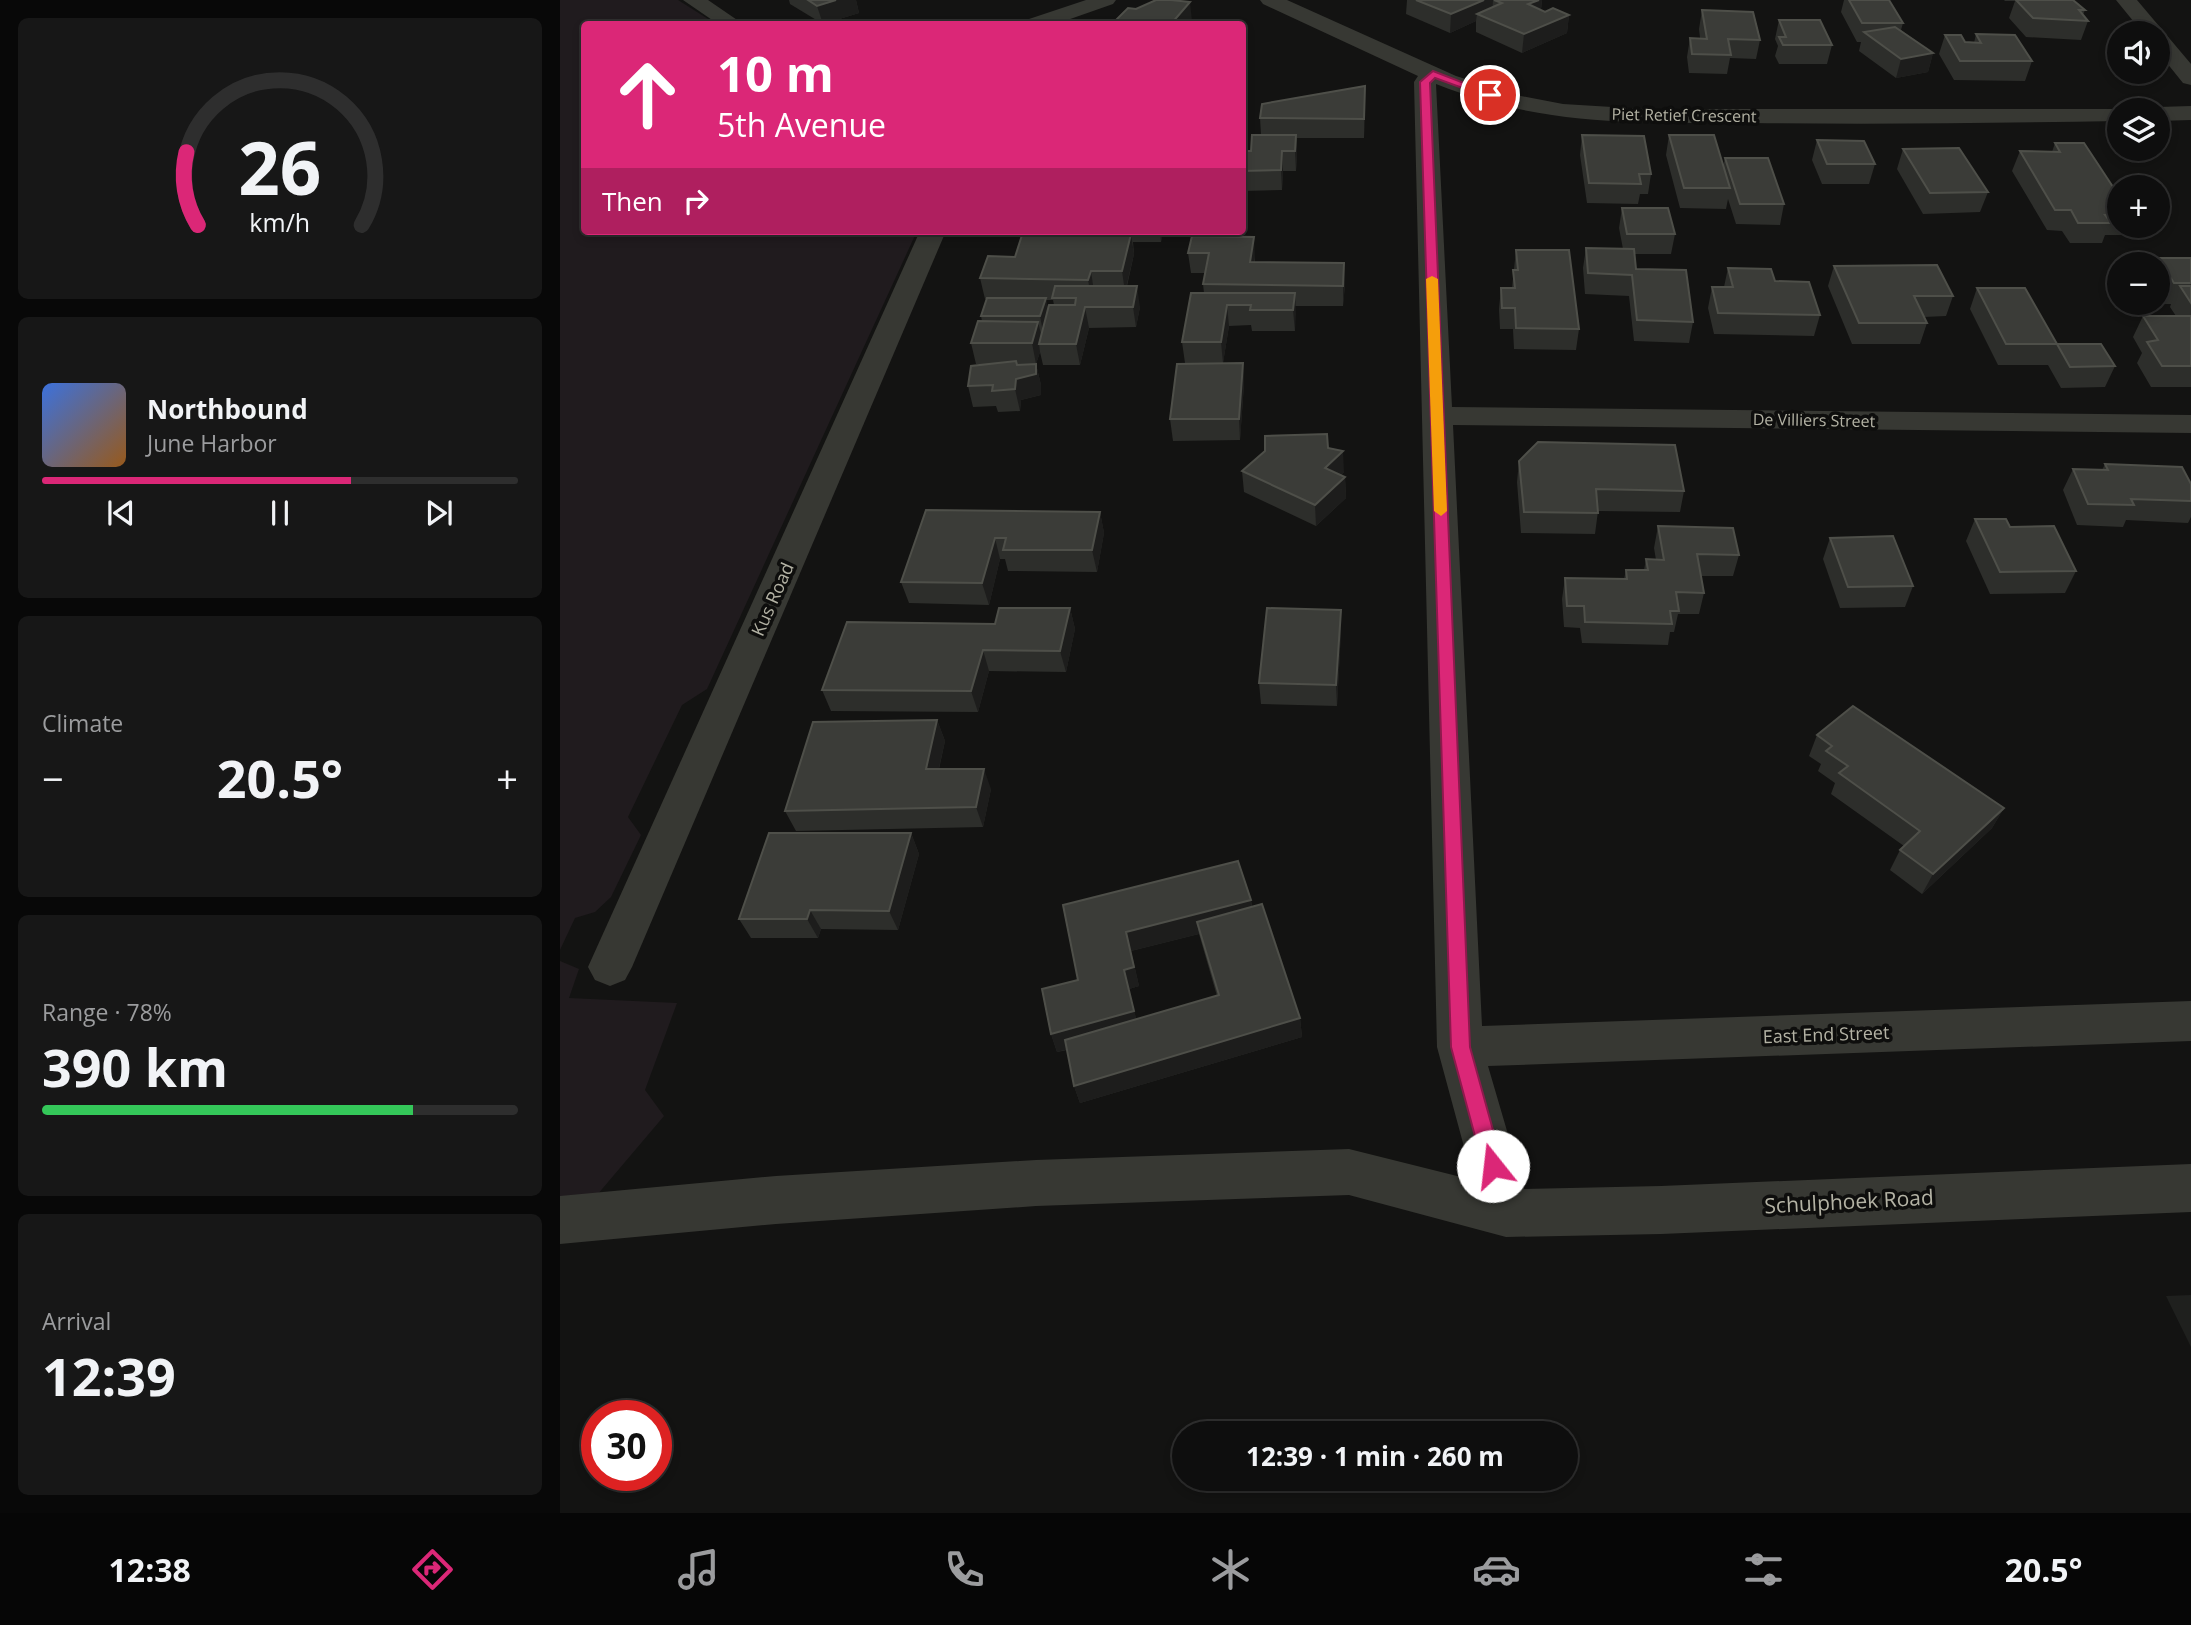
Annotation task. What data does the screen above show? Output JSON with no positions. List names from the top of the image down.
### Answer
{
  "streets": {
    "street": [
      "Piet Retief Crescent",
      "De Villiers Street",
      "Kus Road",
      "East End Street",
      "Schulphoek Road"
    ]
  },
  "page": {
    "map_buttons": ["+", "−"],
    "turn": ["10 m", "5th Avenue"],
    "then": "Then",
    "song": ["Northbound", "June Harbor"],
    "tile": [
      "Climate",
      ["Range · 78%", "390 km"],
      ["Arrival", "12:39"]
    ],
    "heat": ["−", "20.5°", "+"],
    "limit": "30",
    "trip": "12:39 · 1 min · 260 m",
    "tabs": ["12:38", "20.5°"],
    "gauge": ["26", "km/h"]
  }
}
